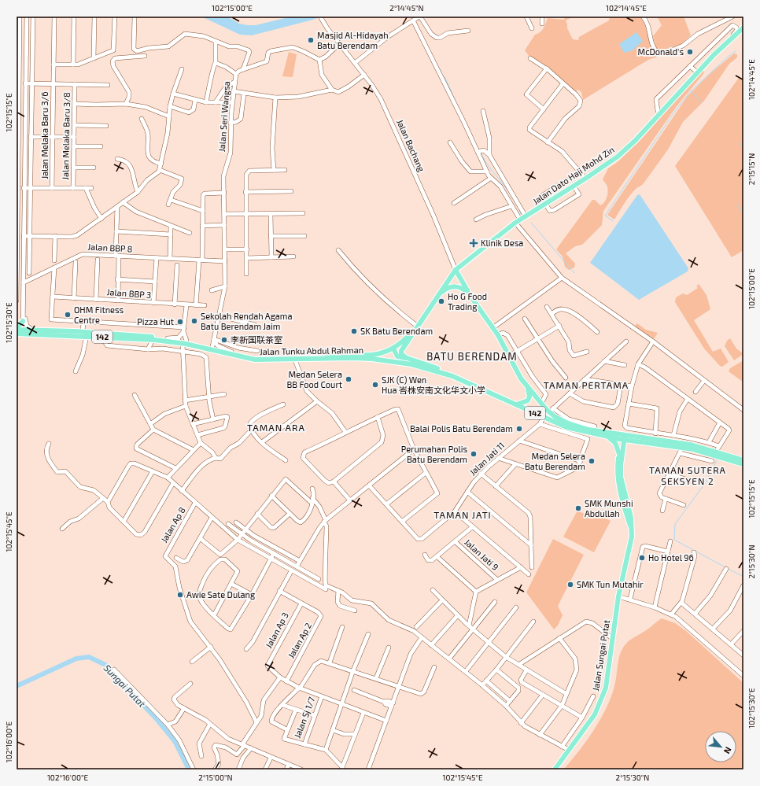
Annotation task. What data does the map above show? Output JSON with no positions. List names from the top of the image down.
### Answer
{
  "streets": {
    "main road": [
      "Jalan Bachang",
      "Jalan Dato Haji Mohd Zin",
      "142",
      "Jalan Tunku Abdul Rahman",
      "Jalan Sungai Putat"
    ],
    "street": [
      "Jalan Seri Wangsa",
      "Jalan Melaka Baru 3/6",
      "Jalan Melaka Baru 3/8",
      "Jalan BBP 8",
      "Jalan BBP 3",
      "Jalan Jati 11",
      "Jalan Ap 8",
      "Jalan Jati 9",
      "Jalan Ap 3",
      "Jalan Ap 2",
      "Jalan Sj 1/7"
    ]
  },
  "crossings": [
    ["Jalan Seri Wangsa", "Jalan BBP 8"],
    ["Jalan Seri Wangsa", "Jalan Tunku Abdul Rahman"],
    ["Jalan Bachang", "Jalan Dato Haji Mohd Zin"],
    ["Jalan Bachang", "142"],
    ["142", "Jalan Tunku Abdul Rahman"],
    ["Jalan Tunku Abdul Rahman", "Jalan Jati 11"],
    ["Jalan Tunku Abdul Rahman", "Jalan Sungai Putat"],
    ["Jalan Ap 3", "Jalan Ap 2"]
  ],
  "districts": [
    "BATU BERENDAM",
    "TAMAN PERTAMA",
    "TAMAN ARA",
    "TAMAN SUTERA SEKSYEN 2",
    "TAMAN JATI"
  ],
  "water": ["Sungai Putat"],
  "places": {
    "other": [
      "Masjid Al-Hidayah Batu Berendam",
      "McDonald's",
      "Ho G Food Trading",
      "OHM Fitness Centre",
      "Sekolah Rendah Agama Batu Berendam Jaim",
      "Pizza Hut",
      "SK Batu Berendam",
      "李新国联茶室",
      "Medan Selera BB Food Court",
      "SJK (C) Wen Hua 峇株安南文化华文小学",
      "Balai Polis Batu Berendam",
      "Perumahan Polis Batu Berendam",
      "Medan Selera Batu Berendam",
      "SMK Munshi Abdullah",
      "Ho Hotel 96",
      "SMK Tun Mutahir",
      "Awie Sate Dulang"
    ],
    "health": ["Klinik Desa"]
  },
  "north": "bottom right",
  "coordinates": [
    "102°15'00\"E",
    "2°14'45\"N",
    "102°14'45\"E",
    "102°15'15\"E",
    "2°15'15\"N",
    "102°15'30\"E",
    "102°15'45\"E",
    "2°15'30\"N",
    "102°16'00\"E",
    "2°15'00\"N"
  ]
}
